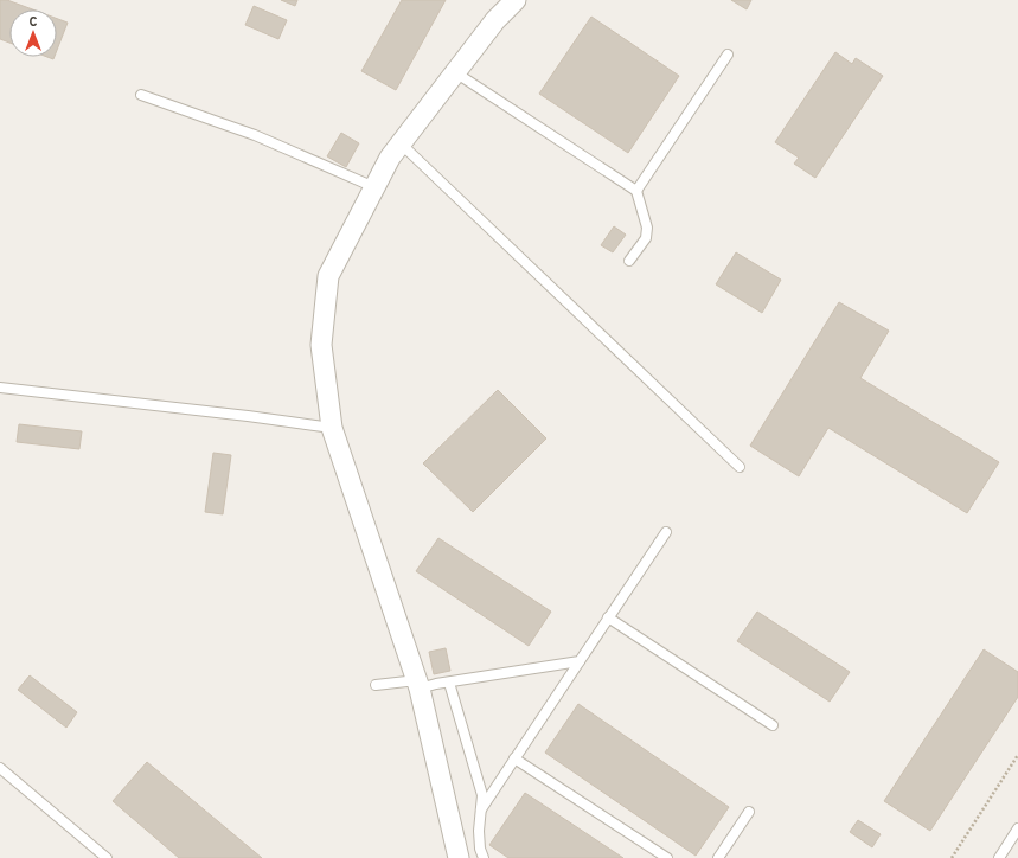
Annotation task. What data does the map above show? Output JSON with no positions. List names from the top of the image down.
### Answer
{
  "north": "top"
}
